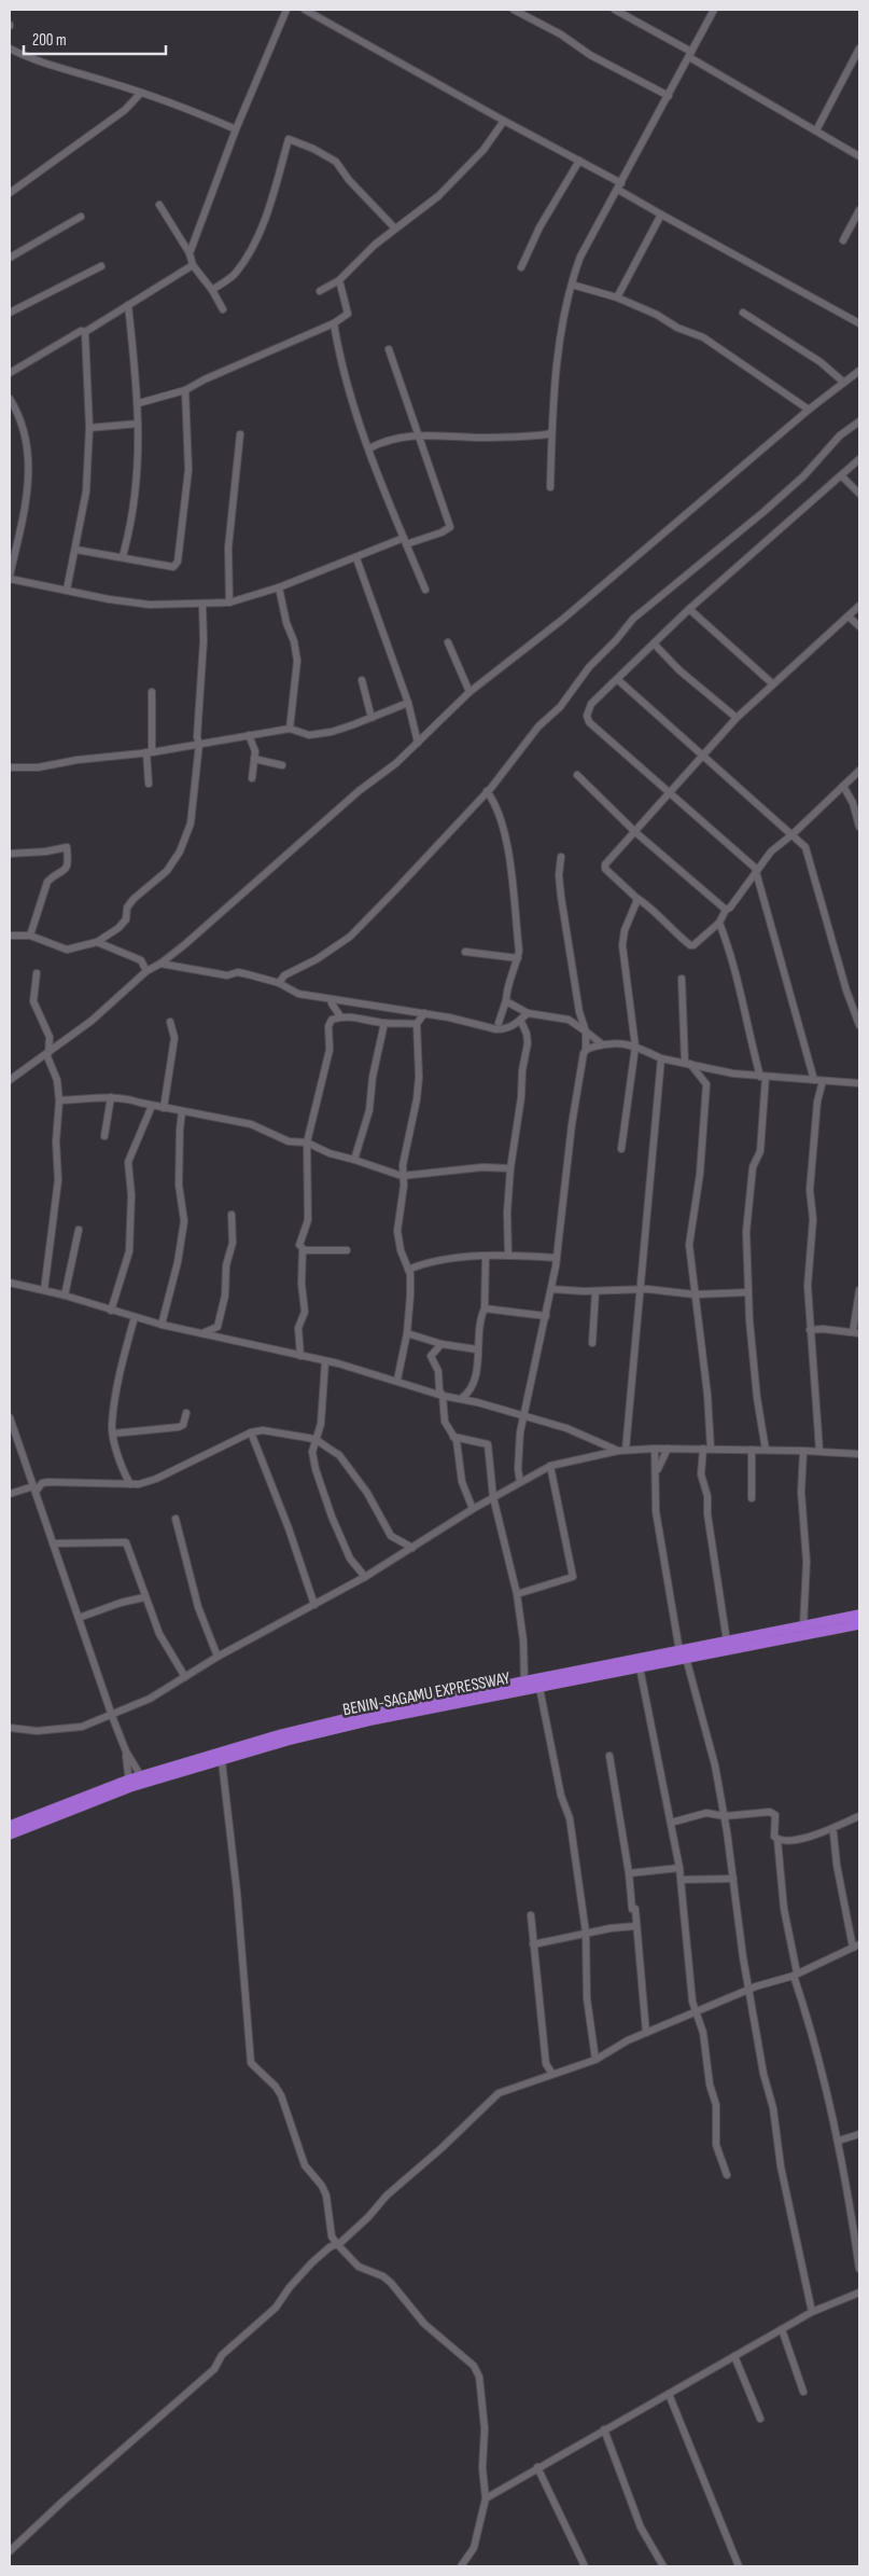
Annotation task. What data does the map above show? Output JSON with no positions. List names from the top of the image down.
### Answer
{
  "streets": {
    "highway": ["BENIN-SAGAMU EXPRESSWAY"]
  },
  "scale_bar": "200 m"
}
